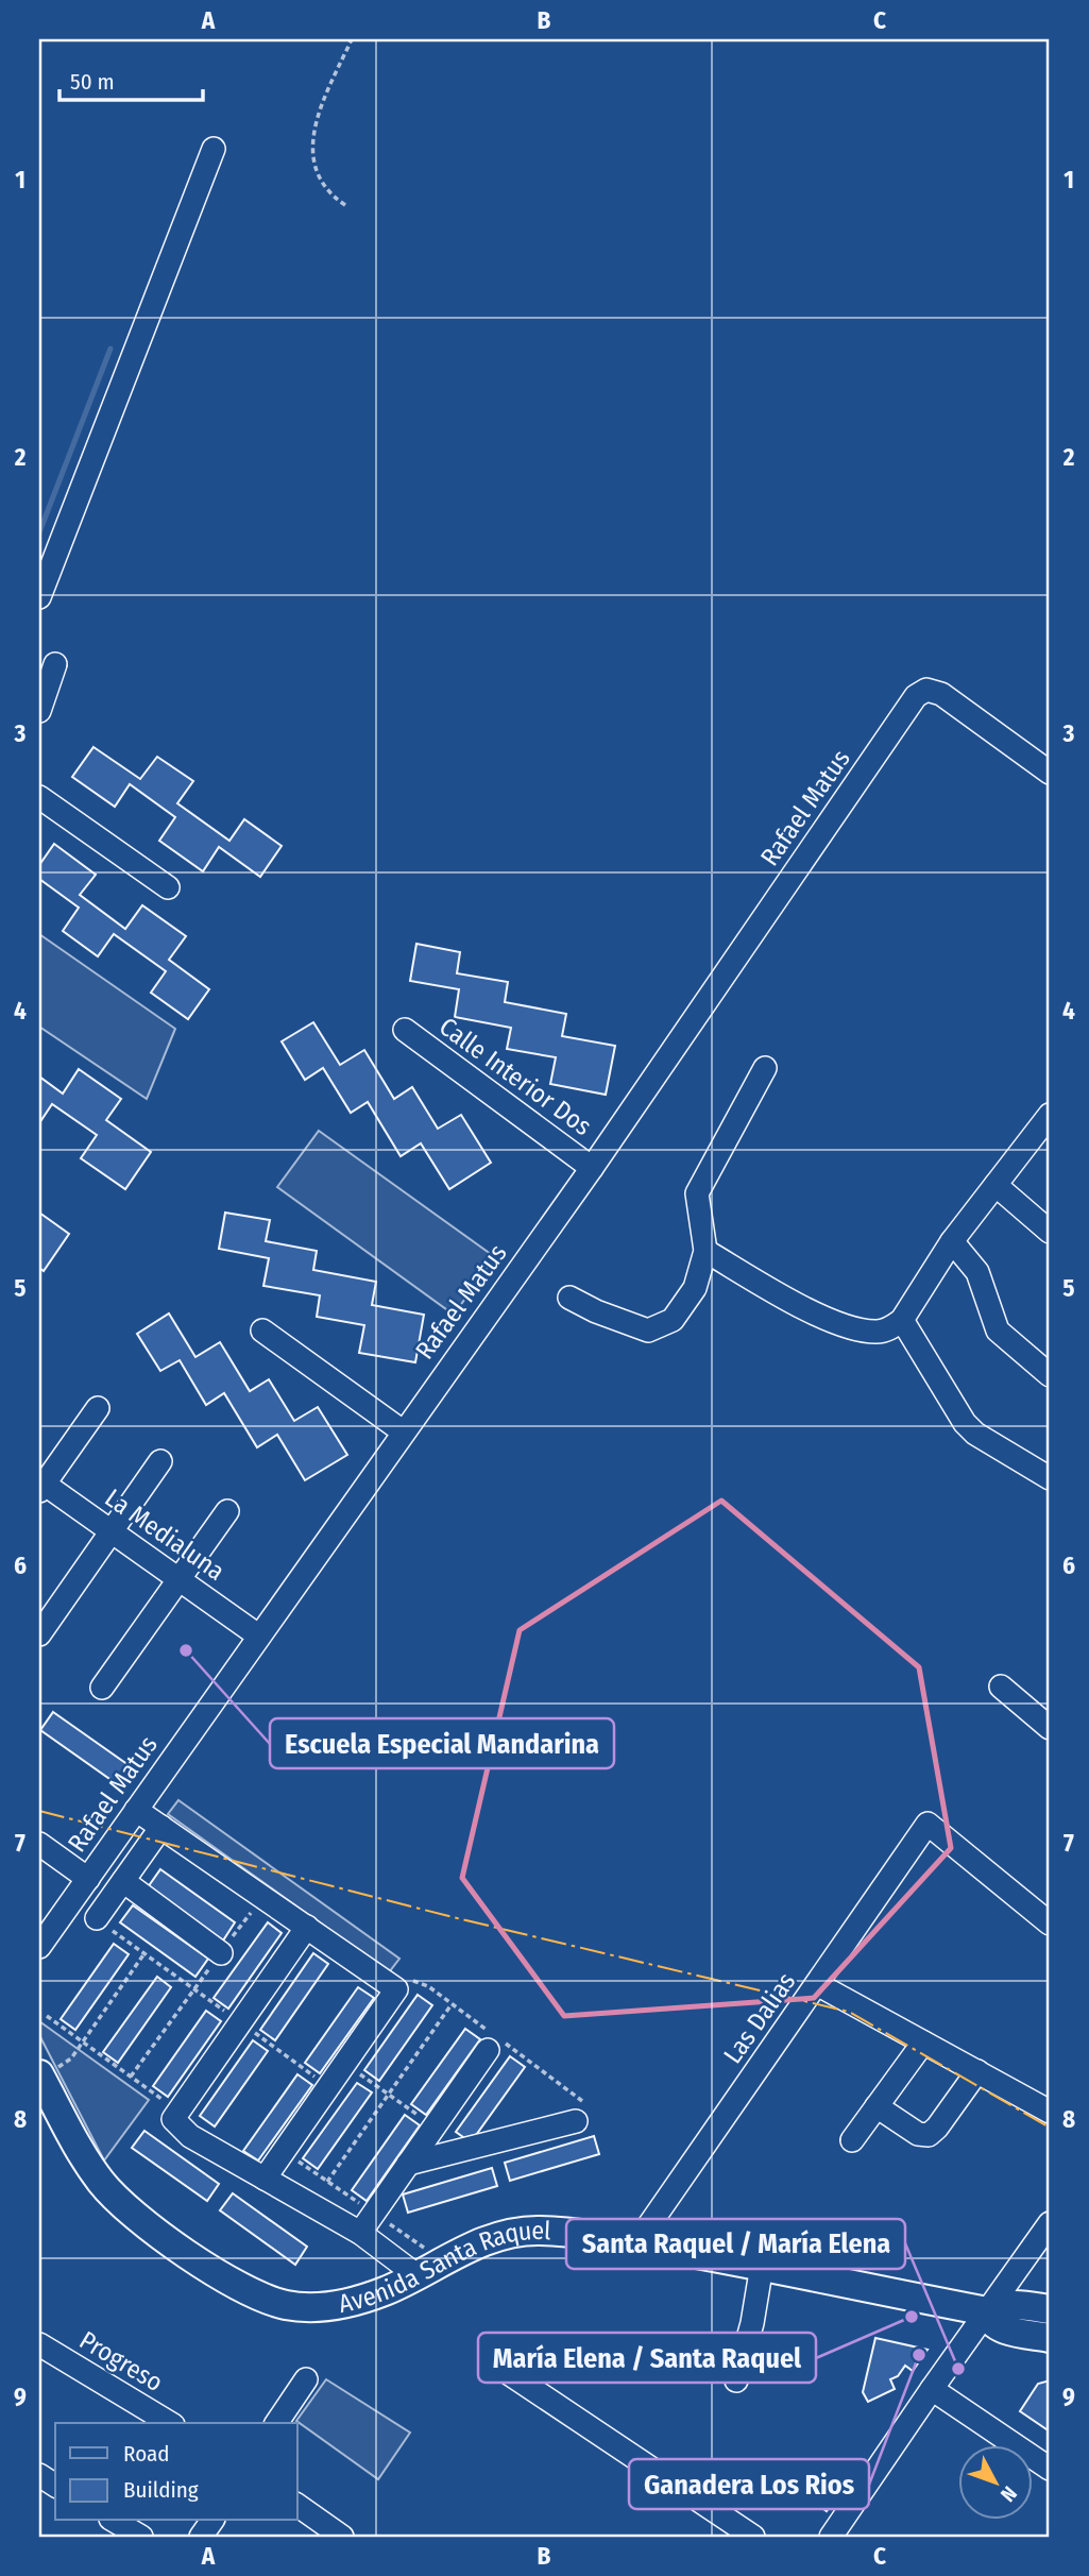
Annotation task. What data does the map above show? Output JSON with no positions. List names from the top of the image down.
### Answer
{
  "streets": {
    "main road": ["Avenida Santa Raquel"],
    "street": [
      "Rafael Matus",
      "Calle Interior Dos",
      "La Medialuna",
      "Las Dalias",
      "Progreso"
    ]
  },
  "crossings": [
    ["Rafael Matus", "Calle Interior Dos"],
    ["Rafael Matus", "La Medialuna"],
    ["Las Dalias", "Avenida Santa Raquel"]
  ],
  "places": [
    "Escuela Especial Mandarina",
    "María Elena / Santa Raquel",
    "Ganadera Los Rios",
    "Santa Raquel / María Elena"
  ],
  "legend": ["Road", "Building"],
  "scale_bar": "50 m",
  "north": "bottom right",
  "grid": {
    "columns": ["A", "B", "C"],
    "rows": [
      "1",
      "2",
      "3",
      "4",
      "5",
      "6",
      "7",
      "8",
      "9"
    ]
  }
}
